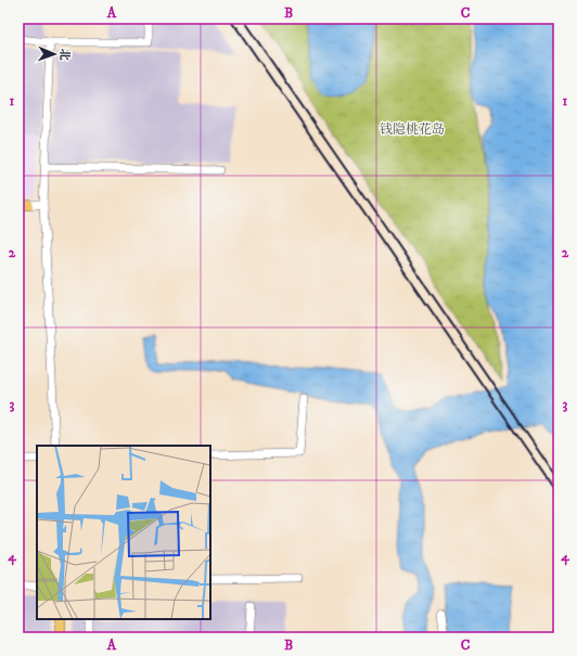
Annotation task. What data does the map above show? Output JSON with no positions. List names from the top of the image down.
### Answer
{
  "parks": ["钱隐桃花岛"],
  "north": "right",
  "grid": {
    "columns": ["A", "B", "C"],
    "rows": [
      "1",
      "2",
      "3",
      "4"
    ]
  }
}
